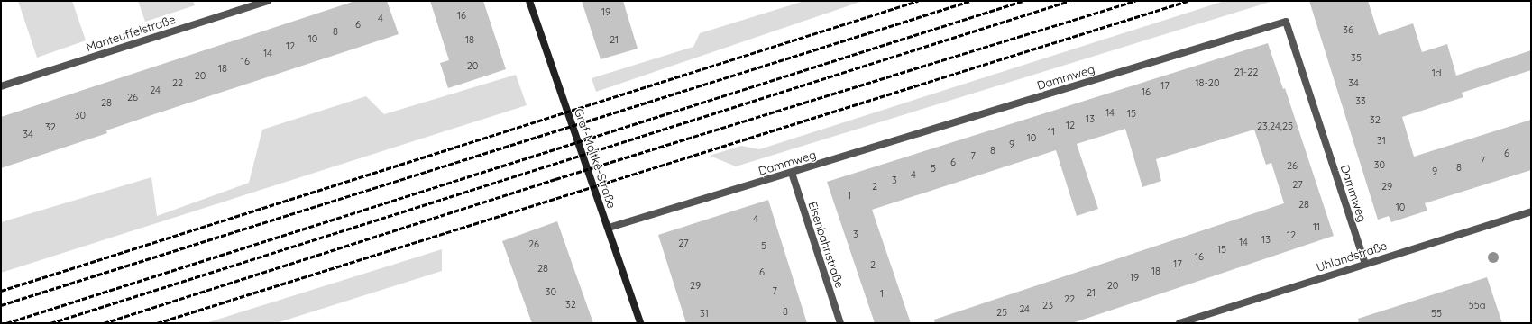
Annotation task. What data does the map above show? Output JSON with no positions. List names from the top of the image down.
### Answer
{
  "streets": {
    "main road": ["Graf-Moltke-Straße"],
    "street": [
      "Manteuffelstraße",
      "Dammweg",
      "Eisenbahnstraße",
      "Uhlandstraße"
    ]
  },
  "crossings": [
    ["Dammweg", "Graf-Moltke-Straße"],
    ["Dammweg", "Eisenbahnstraße"],
    ["Dammweg", "Uhlandstraße"]
  ],
  "house_numbers": [
    "19",
    "16",
    "4",
    "6",
    "36",
    "8",
    "10",
    "18",
    "21",
    "12",
    "14",
    "35",
    "16",
    "20",
    "18",
    "21-22",
    "1d",
    "20",
    "22",
    "18-20",
    "34",
    "17",
    "24",
    "16",
    "26",
    "33",
    "28",
    "14",
    "15",
    "30",
    "13",
    "32",
    "12",
    "23,24,25",
    "32",
    "11",
    "34",
    "10",
    "31",
    "9",
    "8",
    "6",
    "7",
    "7",
    "6",
    "30",
    "26",
    "8",
    "5",
    "9",
    "4",
    "3",
    "27",
    "2",
    "29",
    "1",
    "28",
    "10",
    "4",
    "11",
    "3",
    "12",
    "13",
    "14",
    "27",
    "26",
    "5",
    "15",
    "16",
    "17",
    "2",
    "28",
    "18",
    "6",
    "19",
    "29",
    "20",
    "7",
    "30",
    "21",
    "1",
    "22",
    "32",
    "23",
    "55a",
    "24",
    "8",
    "25",
    "31",
    "55"
  ]
}
